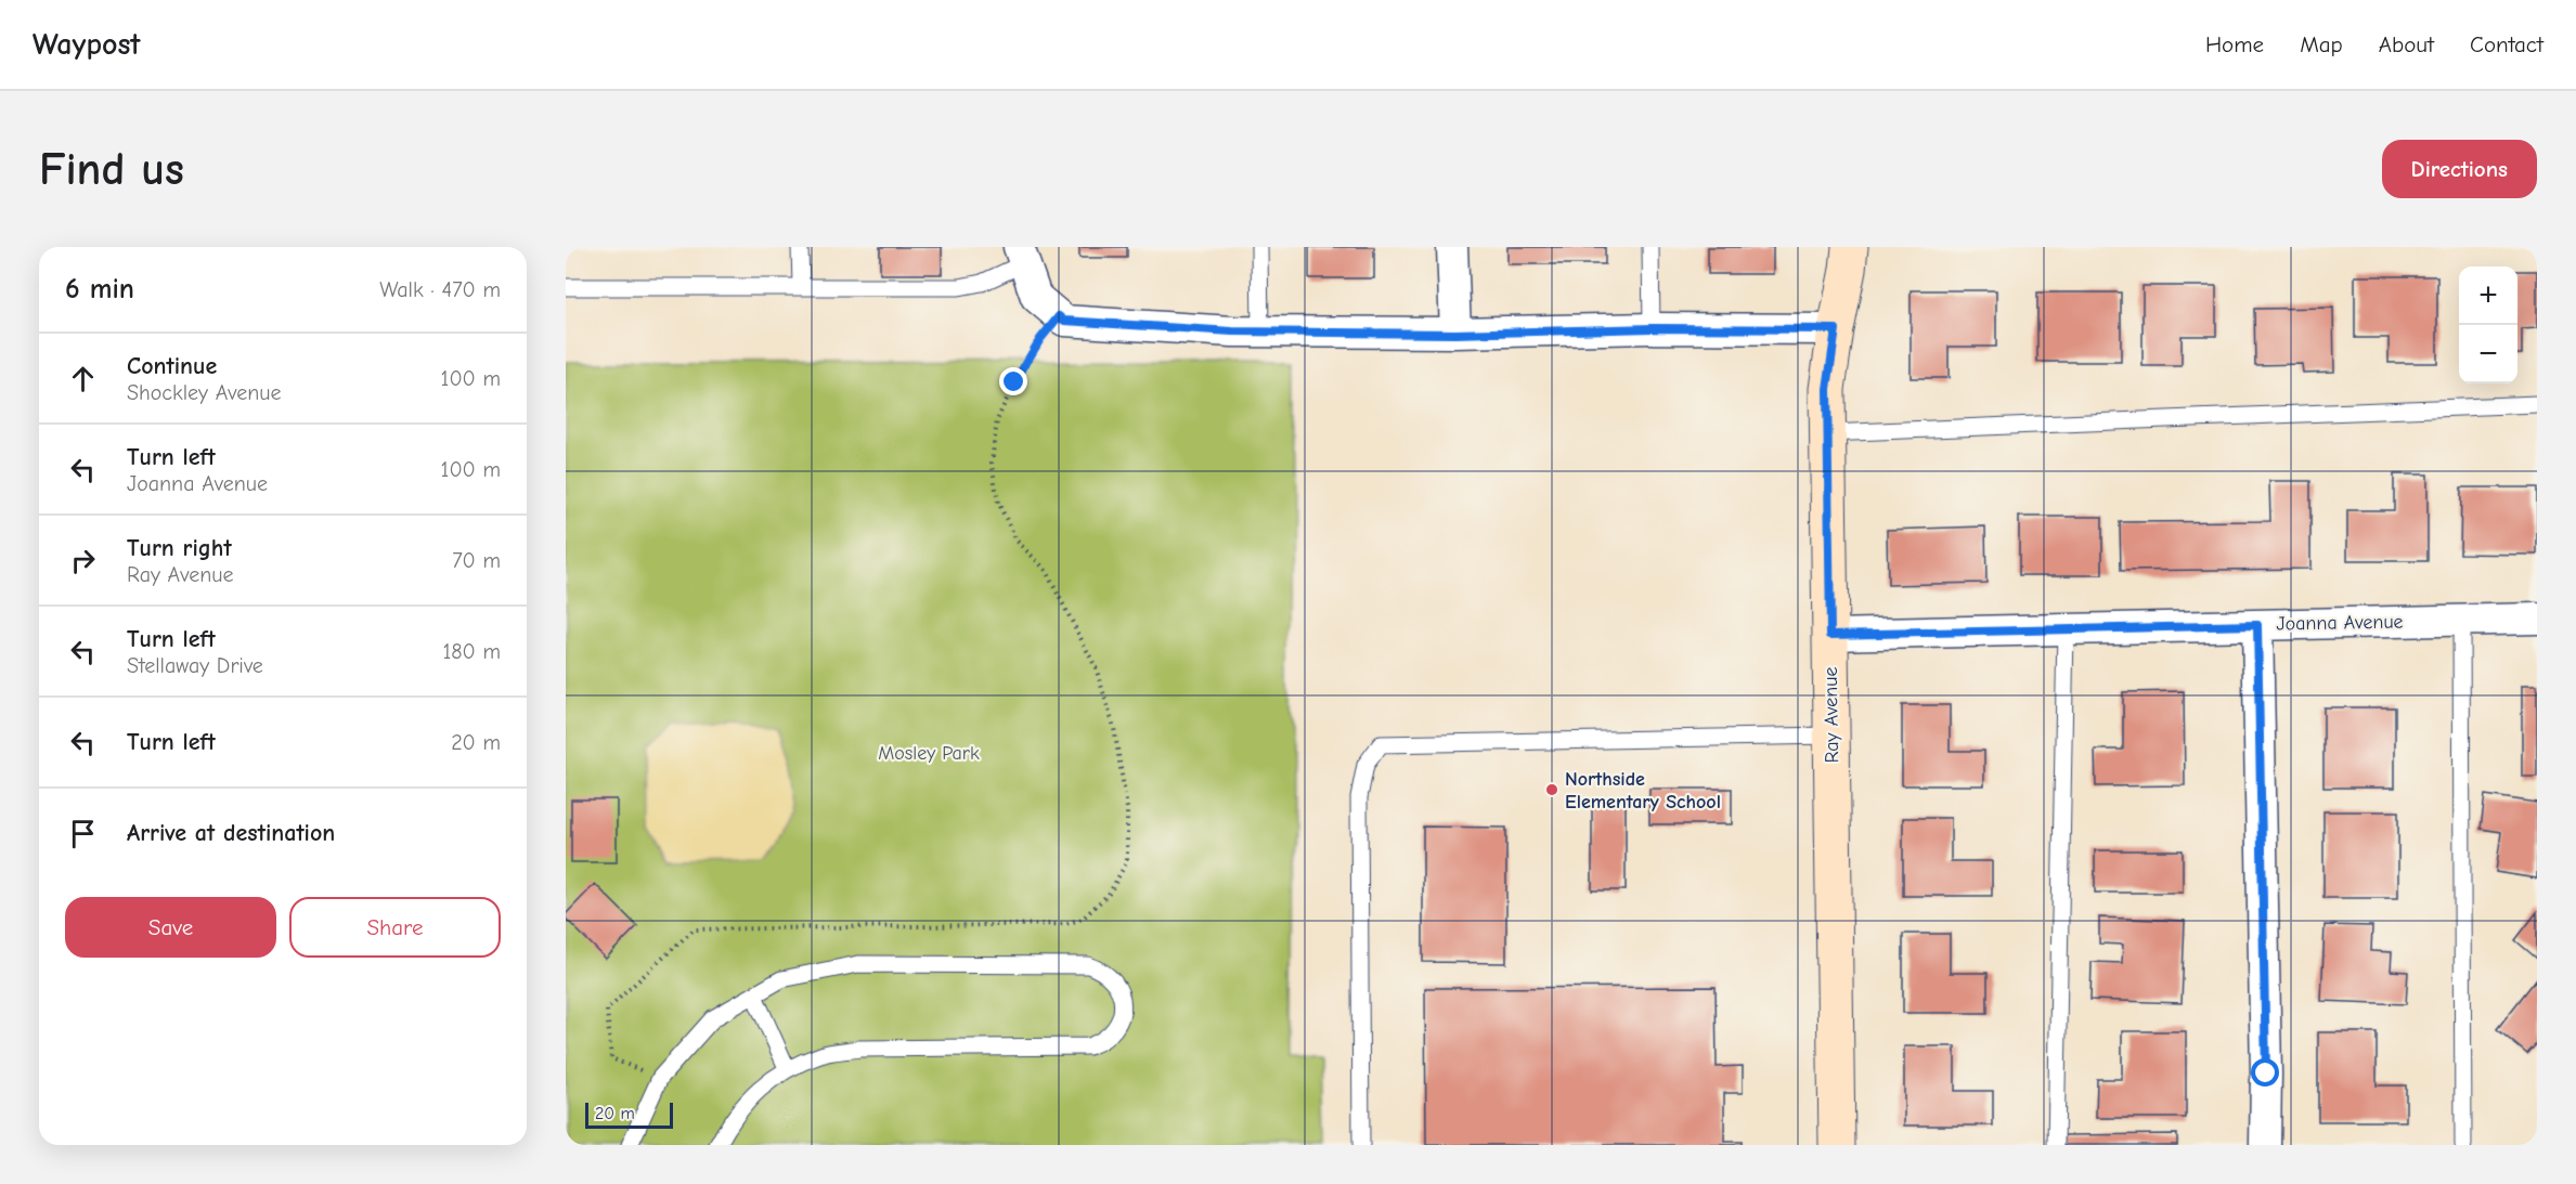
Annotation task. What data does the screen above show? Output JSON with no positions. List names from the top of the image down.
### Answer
{
  "streets": {
    "street": ["Joanna Avenue", "Ray Avenue"]
  },
  "crossings": [
    ["Joanna Avenue", "Ray Avenue"]
  ],
  "parks": ["Mosley Park"],
  "places": ["Northside Elementary School"],
  "scale_bar": "20 m",
  "page": {
    "header": "Waypost",
    "nav": [
      "Home",
      "Map",
      "About",
      "Contact"
    ],
    "buttons": [
      "Directions",
      ["Save", "Share"]
    ],
    "title": "Find us",
    "heading": ["6 min", "Walk · 470 m"],
    "map_buttons": ["+", "−"],
    "list": [
      ["Continue", "Shockley Avenue", "100 m"],
      ["Turn left", "Joanna Avenue", "100 m"],
      ["Turn right", "Ray Avenue", "70 m"],
      ["Turn left", "Stellaway Drive", "180 m"],
      ["Turn left", "20 m"],
      "Arrive at destination"
    ],
    "scale": "20 m"
  }
}
